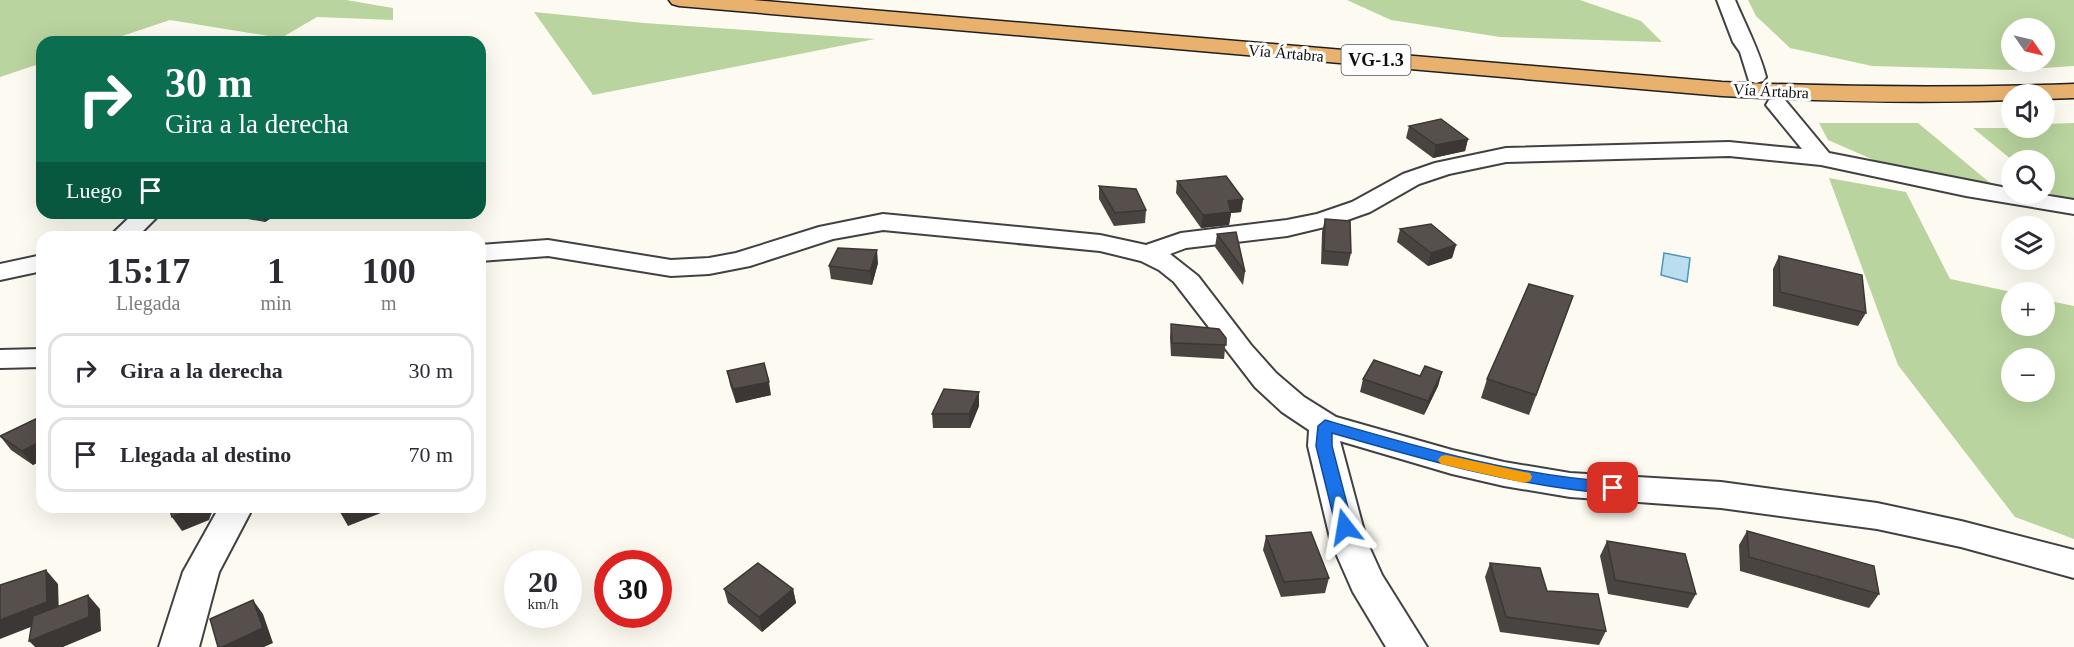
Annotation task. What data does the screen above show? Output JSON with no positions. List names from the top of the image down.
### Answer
{
  "streets": {
    "highway": ["Vía Ártabra", "VG-1.3"]
  },
  "north": "bottom right",
  "page": {
    "map_buttons": ["+", "−"],
    "turn": ["30 m", "Gira a la derecha"],
    "then": "Luego",
    "eta": [
      "15:17",
      "Llegada",
      "1",
      "min",
      "100",
      "m"
    ],
    "list": [
      {
        "name": "Gira a la derecha",
        "value": "30 m"
      },
      {
        "name": "Llegada al destino",
        "value": "70 m"
      }
    ],
    "speed": "20 km/h",
    "limit": "30"
  }
}
